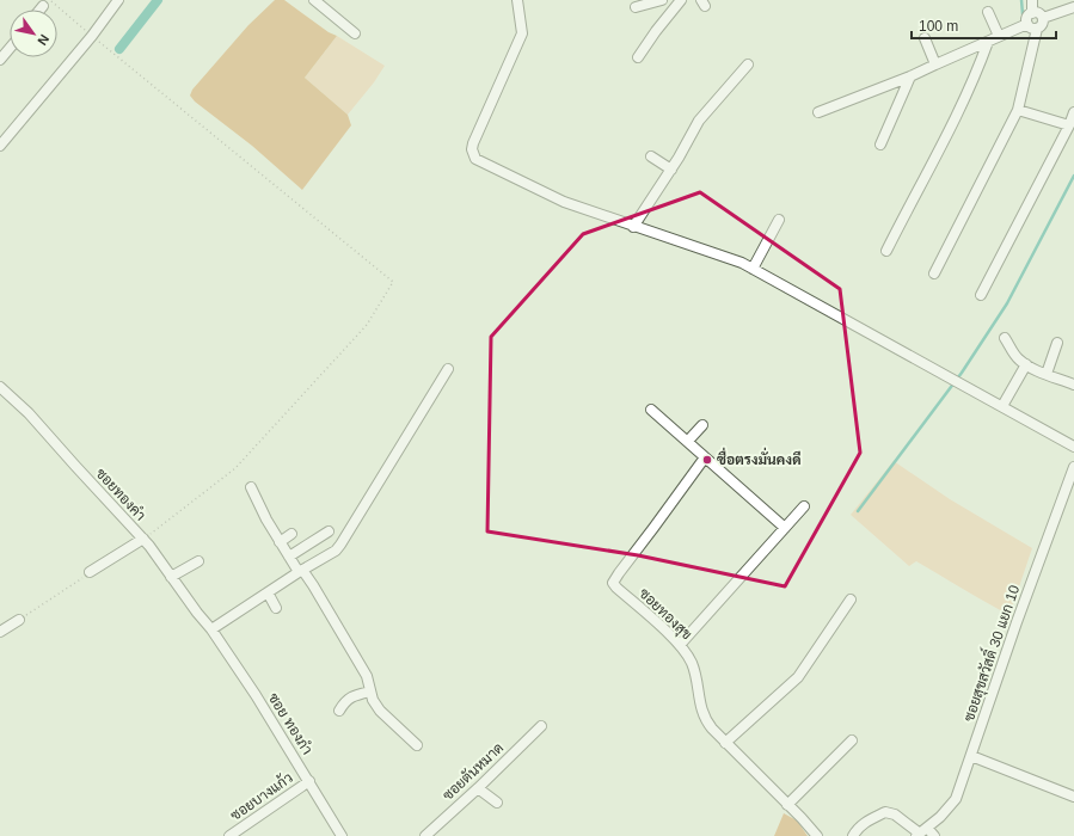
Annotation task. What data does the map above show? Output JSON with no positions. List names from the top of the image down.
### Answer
{
  "streets": {
    "street": [
      "ซอยทองคำ",
      "ซอยทองสุข",
      "ซอยสุขสวัสดิ์ 30 แยก 10",
      "ซอย ทองภํา",
      "ซอยตันหมาด",
      "ซอยบางแก้ว"
    ]
  },
  "crossings": [
    ["ซอยทองคำ", "ซอย ทองภํา"],
    ["ซอย ทองภํา", "ซอยบางแก้ว"]
  ],
  "places": ["ซื่อตรงมั่นคงดี"],
  "scale_bar": "100 m",
  "north": "bottom right"
}
